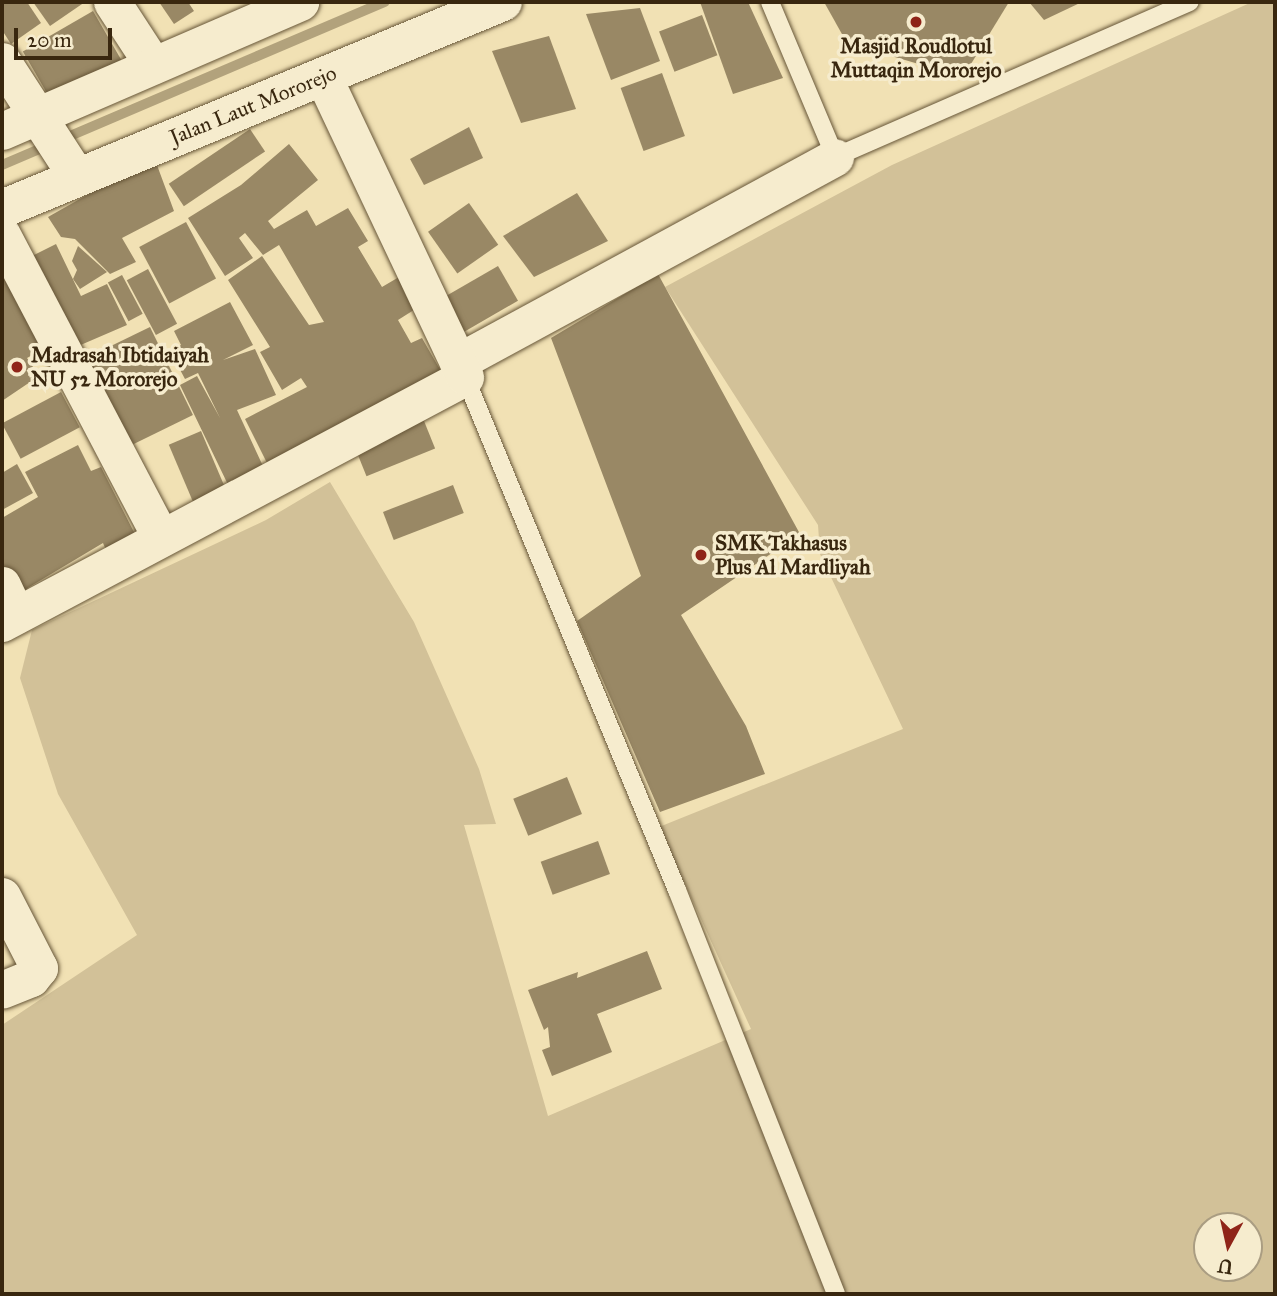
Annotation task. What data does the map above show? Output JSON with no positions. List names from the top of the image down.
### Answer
{
  "streets": {
    "street": ["Jalan Laut Mororejo"]
  },
  "places": ["Masjid Roudlotul Muttaqin Mororejo", "Madrasah Ibtidaiyah NU 52 Mororejo", "SMK Takhasus Plus Al Mardliyah"],
  "scale_bar": "20 m",
  "north": "bottom"
}
